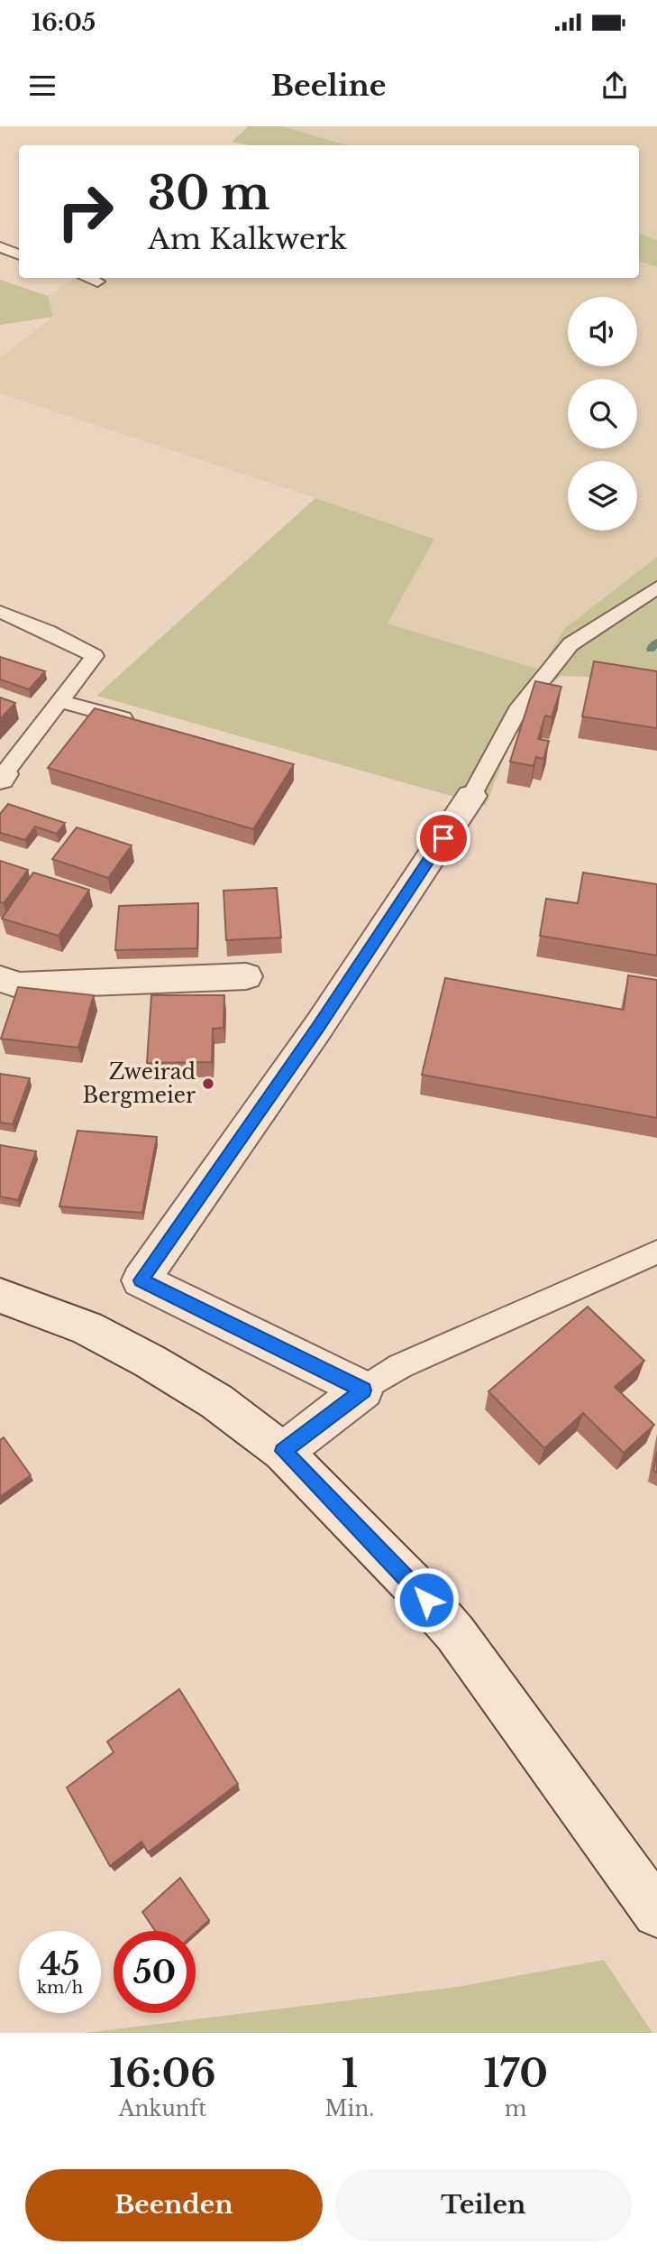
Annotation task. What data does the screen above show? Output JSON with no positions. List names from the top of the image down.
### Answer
{
  "places": ["Zweirad Bergmeier"],
  "page": {
    "status": "16:05",
    "header": "Beeline",
    "turn": ["30 m", "Am Kalkwerk"],
    "speed": "45 km/h",
    "limit": "50",
    "eta": [
      "16:06",
      "Ankunft",
      "1",
      "Min.",
      "170",
      "m"
    ],
    "buttons": ["Beenden", "Teilen"]
  }
}
